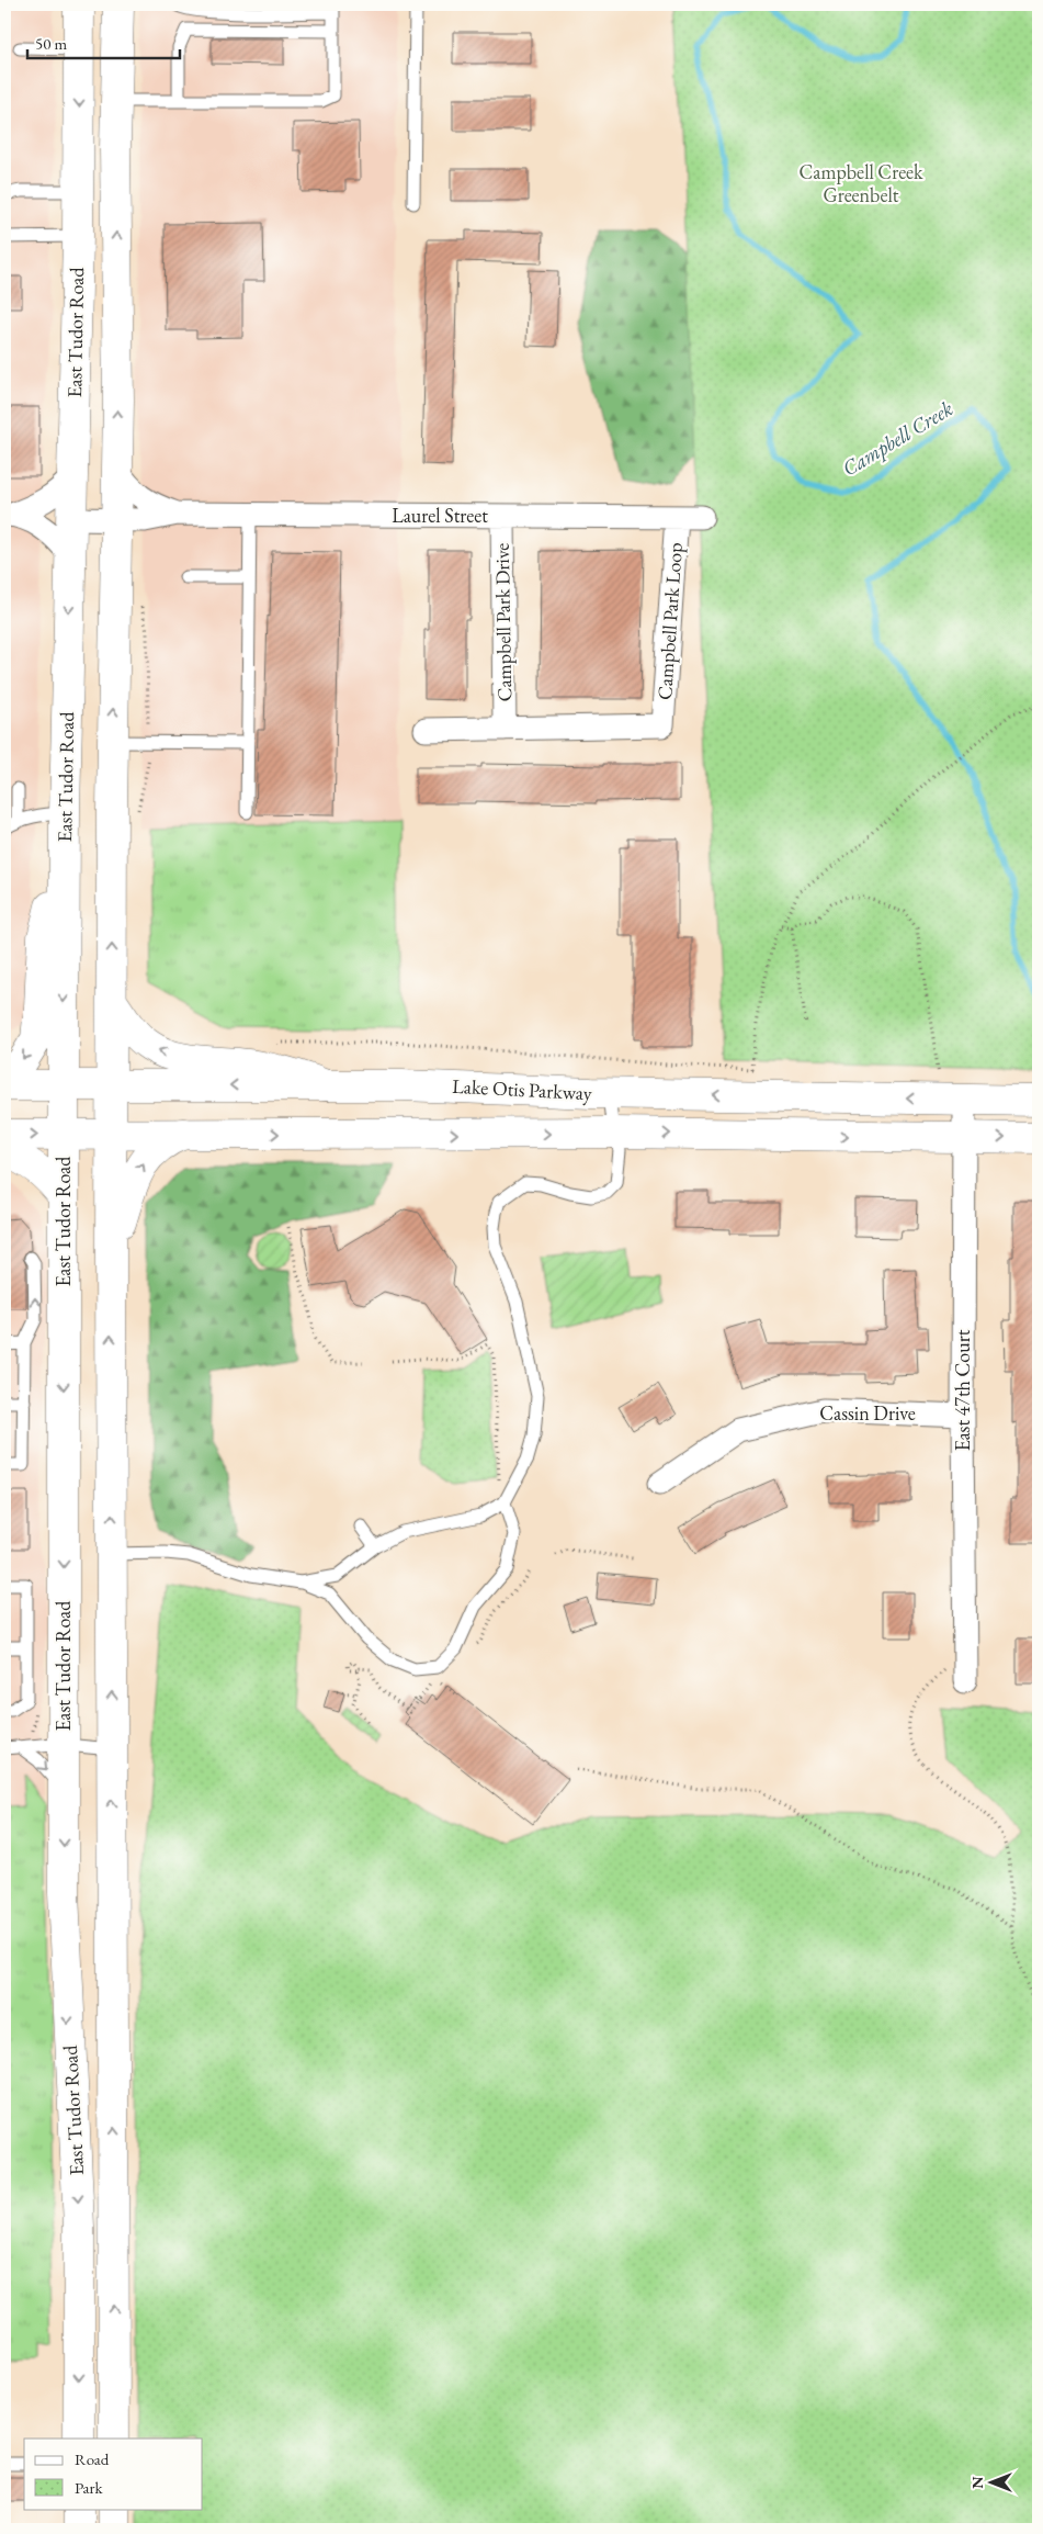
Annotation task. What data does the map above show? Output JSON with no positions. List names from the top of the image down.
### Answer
{
  "streets": {
    "main road": ["East Tudor Road", "Lake Otis Parkway"],
    "street": [
      "Laurel Street",
      "Campbell Park Loop",
      "Campbell Park Drive",
      "East 47th Court",
      "Cassin Drive"
    ]
  },
  "crossings": [
    ["East Tudor Road", "Laurel Street"],
    ["East Tudor Road", "Lake Otis Parkway"],
    ["Laurel Street", "Campbell Park Loop"],
    ["Laurel Street", "Campbell Park Drive"],
    ["Campbell Park Loop", "Campbell Park Drive"],
    ["Lake Otis Parkway", "East 47th Court"],
    ["East 47th Court", "Cassin Drive"]
  ],
  "water": ["Campbell Creek"],
  "parks": ["Campbell Creek Greenbelt"],
  "legend": ["Road", "Park"],
  "scale_bar": "50 m",
  "north": "left"
}
